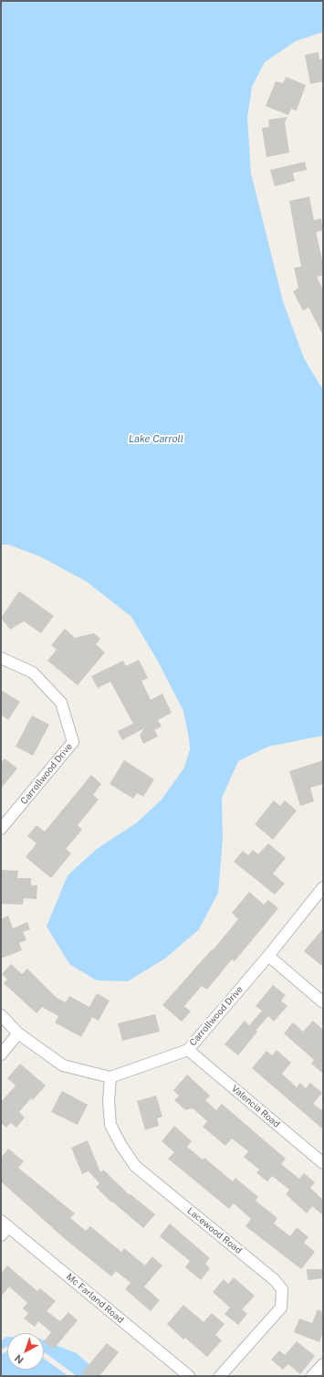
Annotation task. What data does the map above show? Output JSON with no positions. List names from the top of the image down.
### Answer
{
  "streets": {
    "street": [
      "Carrollwood Drive",
      "Valencia Road",
      "Lacewood Road",
      "Mc Farland Road"
    ]
  },
  "crossings": [
    ["Carrollwood Drive", "Valencia Road"],
    ["Carrollwood Drive", "Lacewood Road"]
  ],
  "water": ["Lake Carroll"],
  "north": "bottom left"
}
